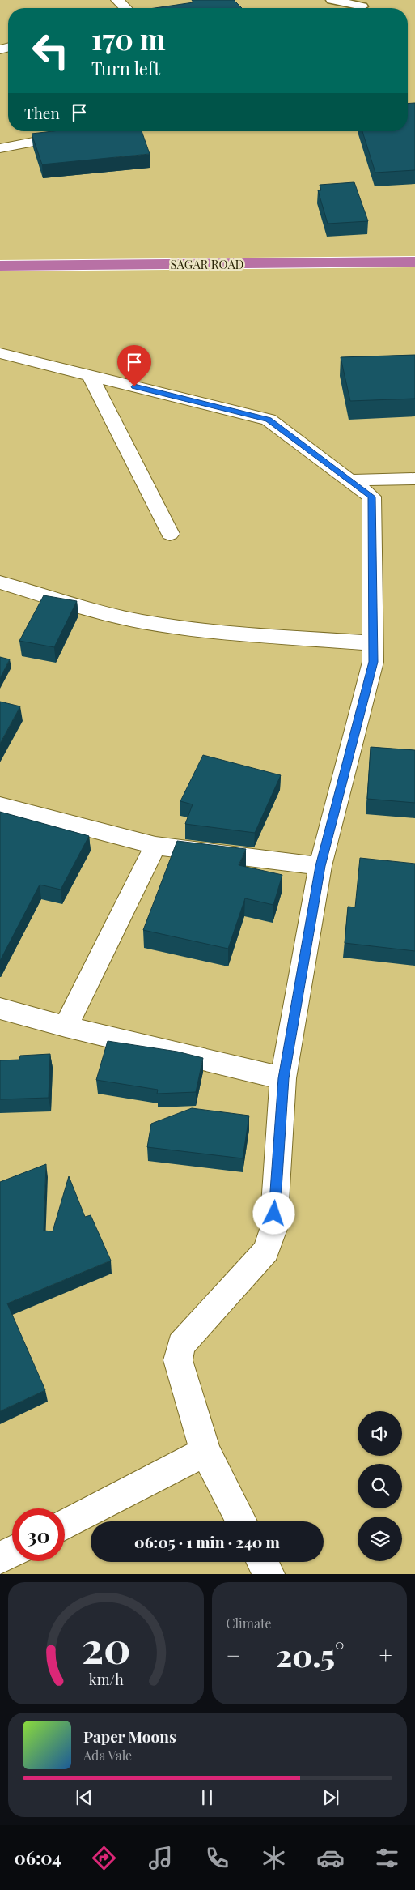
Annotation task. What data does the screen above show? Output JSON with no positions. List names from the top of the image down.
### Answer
{
  "streets": {
    "highway": ["SAGAR ROAD"]
  },
  "page": {
    "turn": ["170 m", "Turn left"],
    "then": "Then",
    "limit": "30",
    "trip": "06:05 · 1 min · 240 m",
    "tile": "Climate",
    "heat": ["−", "20.5°", "+"],
    "song": ["Paper Moons", "Ada Vale"],
    "tabs": "06:04",
    "gauge": ["20", "km/h"]
  }
}
